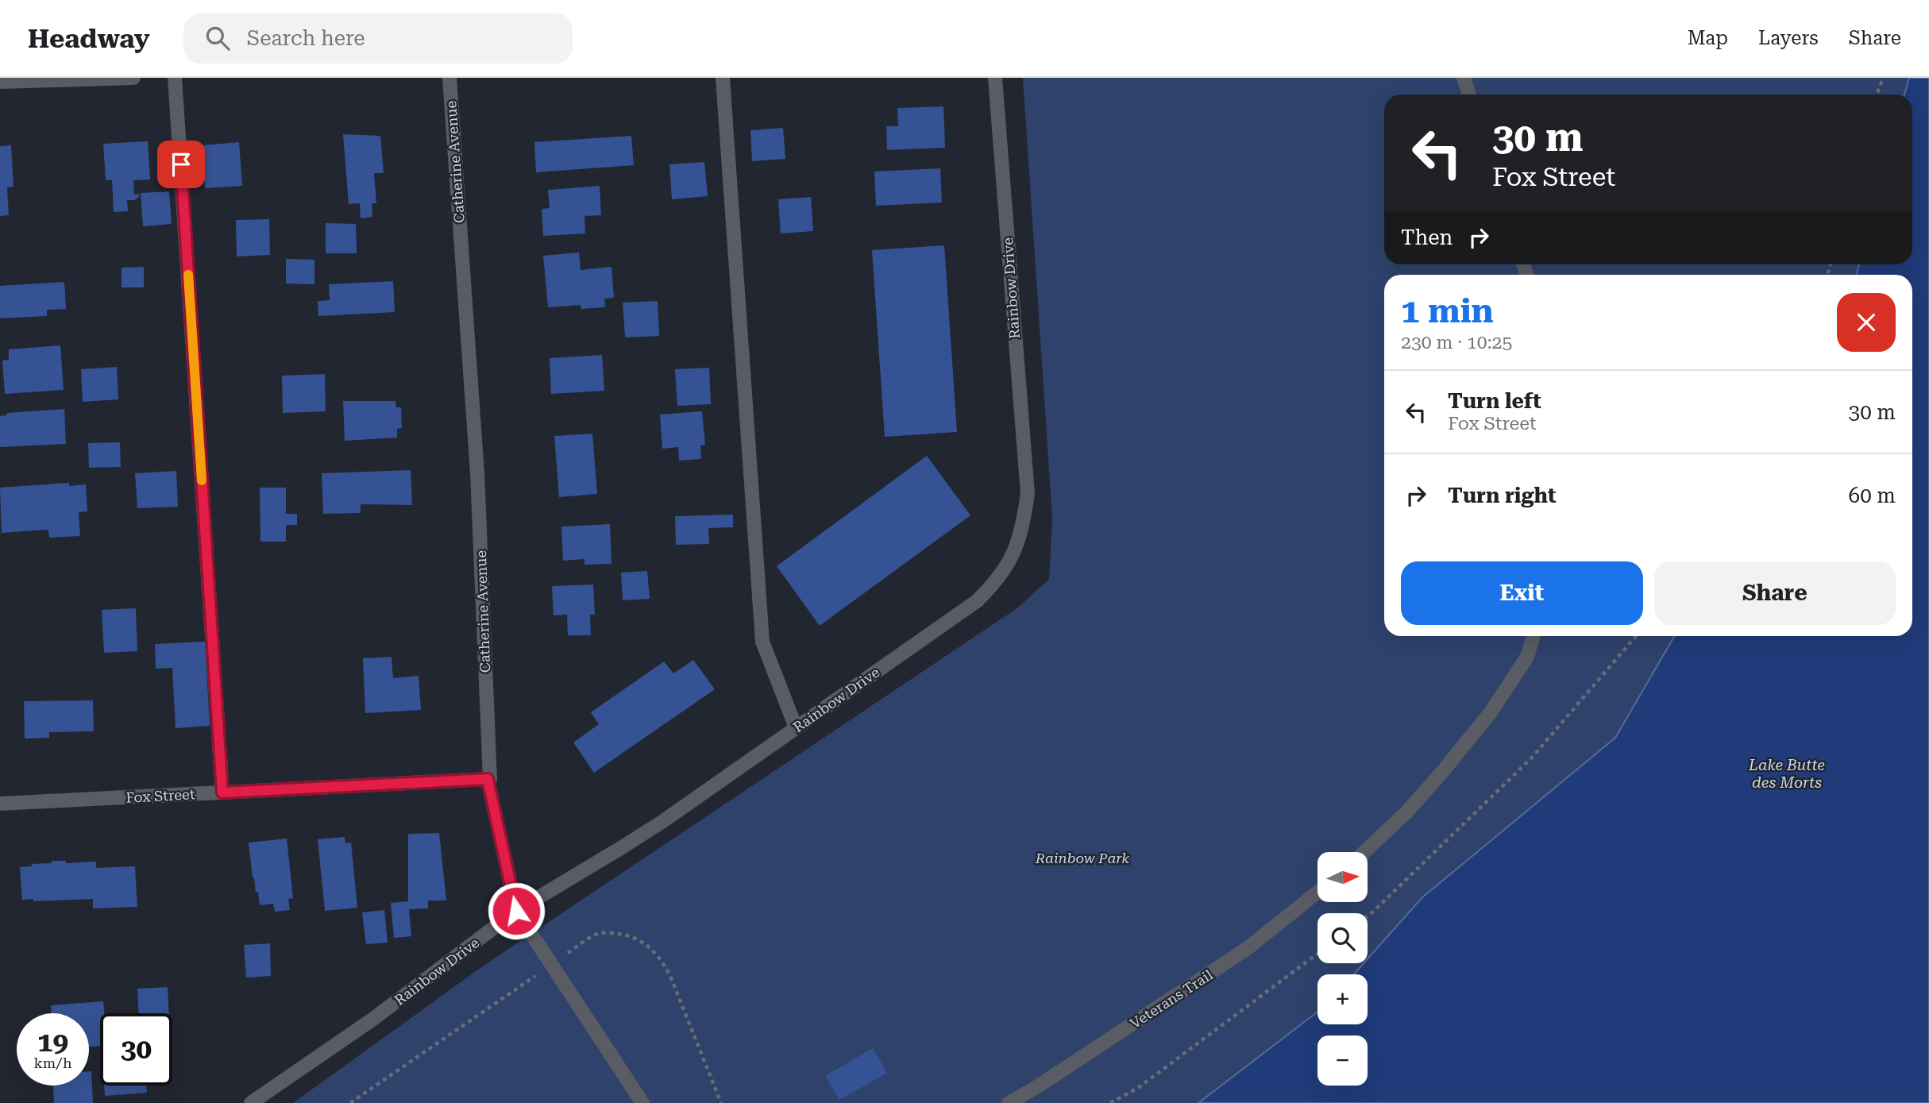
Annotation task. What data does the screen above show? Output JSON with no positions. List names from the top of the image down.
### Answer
{
  "streets": {
    "street": [
      "Catherine Avenue",
      "Rainbow Drive",
      "Fox Street",
      "Veterans Trail"
    ]
  },
  "crossings": [
    ["Catherine Avenue", "Rainbow Drive"],
    ["Catherine Avenue", "Fox Street"]
  ],
  "water": ["Lake Butte des Morts"],
  "parks": ["Rainbow Park"],
  "north": "right",
  "page": {
    "header": "Headway",
    "search": "Search here",
    "nav": ["Map", "Layers", "Share"],
    "turn": ["30 m", "Fox Street"],
    "then": "Then",
    "heading": ["1 min", "230 m · 10:25"],
    "list": [
      {
        "name": "Turn left",
        "note": "Fox Street",
        "value": "30 m"
      },
      {
        "name": "Turn right",
        "value": "60 m"
      }
    ],
    "buttons": ["Exit", "Share"],
    "map_buttons": ["+", "−"],
    "speed": "19 km/h",
    "limit": "30"
  }
}
